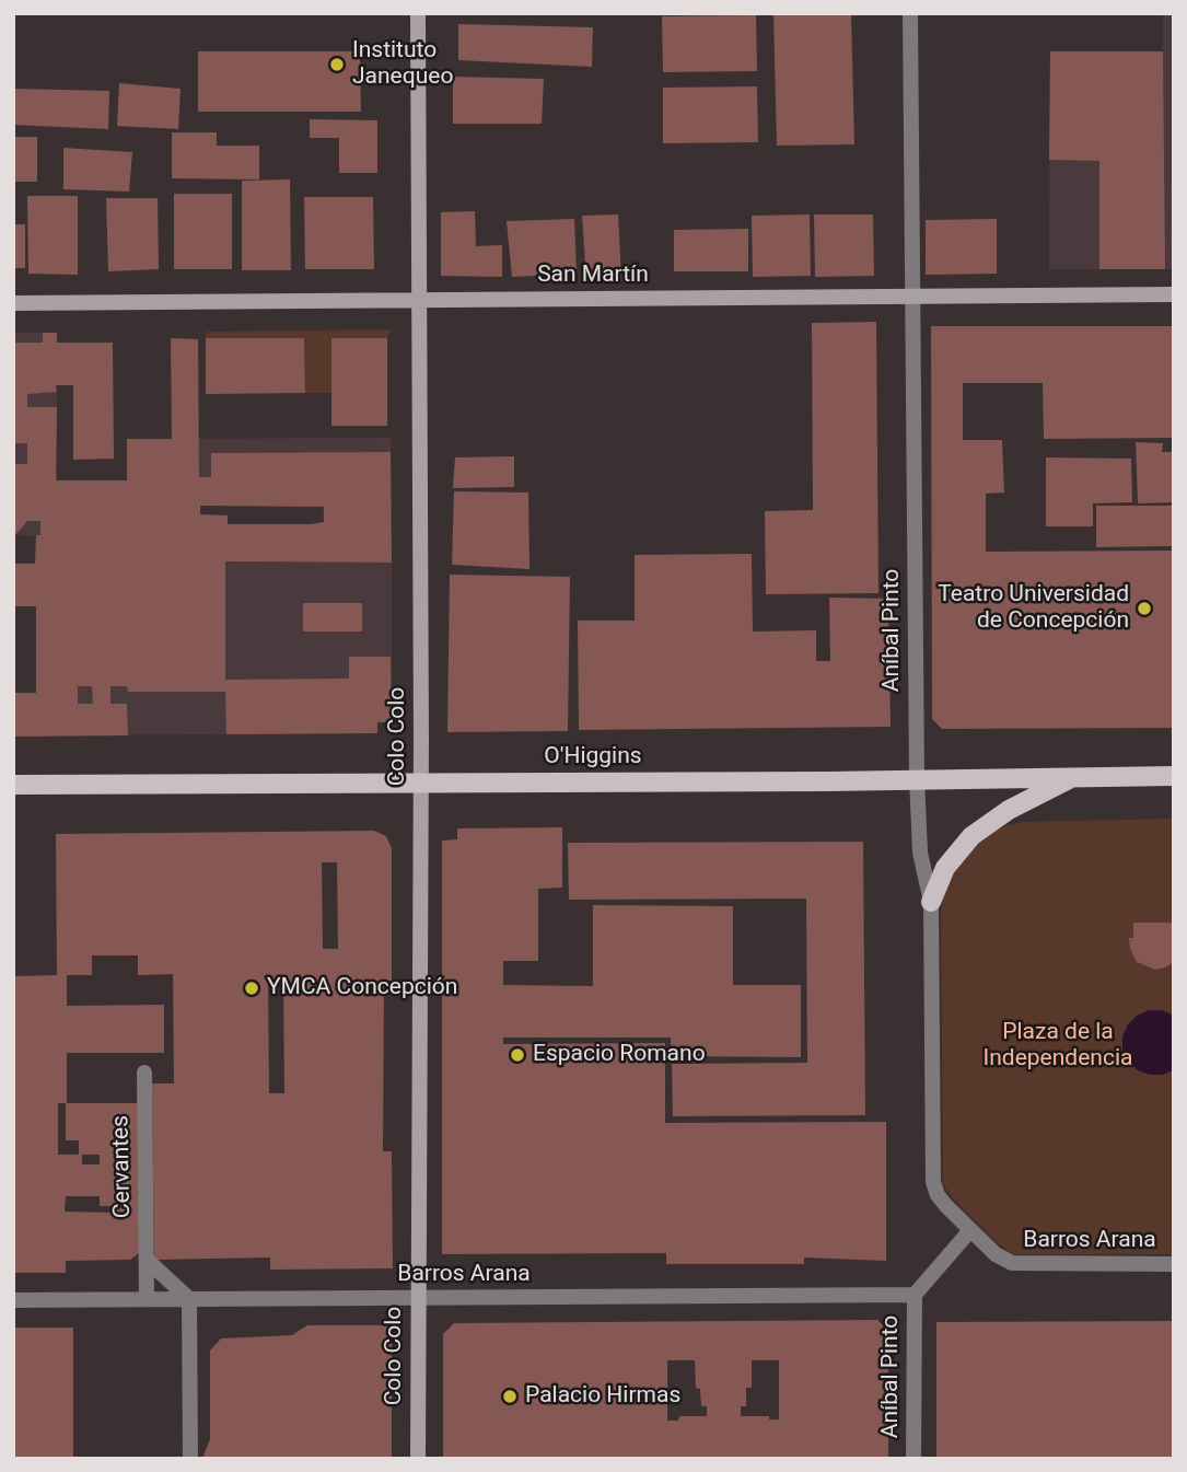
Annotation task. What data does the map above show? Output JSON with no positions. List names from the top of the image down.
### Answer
{
  "streets": {
    "main road": ["O'Higgins"],
    "street": [
      "San Martín",
      "Aníbal Pinto",
      "Colo Colo",
      "Cervantes",
      "Barros Arana"
    ]
  },
  "crossings": [
    ["San Martín", "Aníbal Pinto"],
    ["San Martín", "Colo Colo"],
    ["Aníbal Pinto", "O'Higgins"],
    ["Aníbal Pinto", "Barros Arana"],
    ["Colo Colo", "O'Higgins"],
    ["Colo Colo", "Barros Arana"],
    ["Cervantes", "Barros Arana"]
  ],
  "parks": ["Plaza de la Independencia"],
  "places": [
    "Instituto Janequeo",
    "Teatro Universidad de Concepción",
    "YMCA Concepción",
    "Espacio Romano",
    "Palacio Hirmas"
  ]
}
